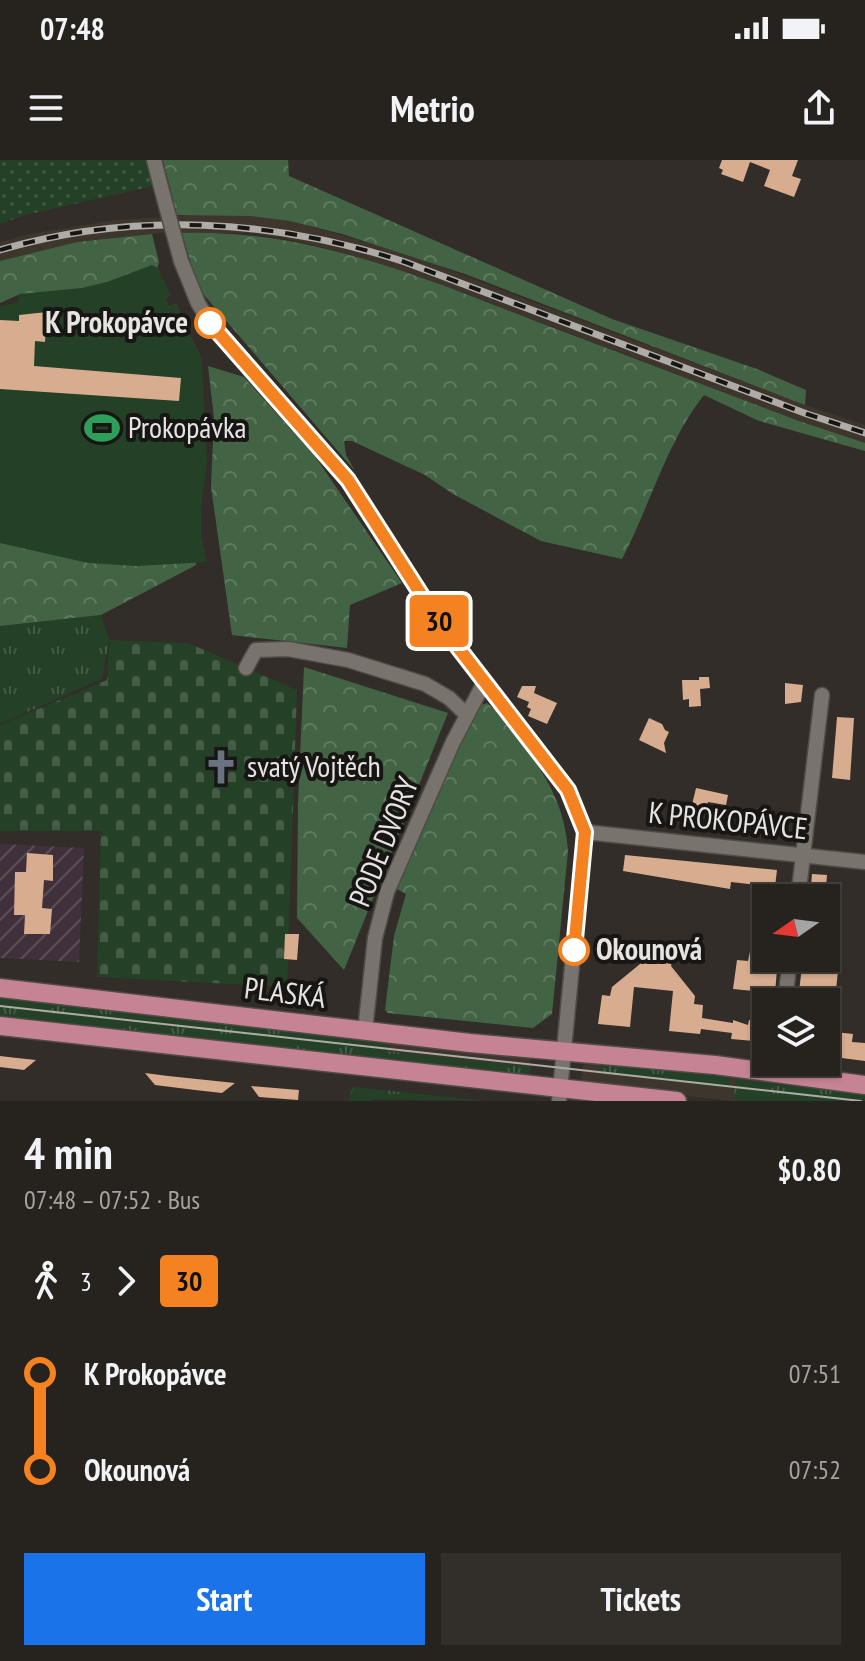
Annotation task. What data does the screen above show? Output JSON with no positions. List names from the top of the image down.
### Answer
{
  "streets": {
    "main road": ["PLASKÁ"],
    "street": ["K PROKOPÁVCE", "PODE DVORY"]
  },
  "crossings": [
    ["PODE DVORY", "PLASKÁ"]
  ],
  "places": {
    "other": ["K Prokopávce", "Okounová"],
    "sports": ["Prokopávka"],
    "church": ["svatý Vojtěch"]
  },
  "lines": ["bus line 30"],
  "north": "left",
  "page": {
    "status": "07:48",
    "header": "Metrio",
    "on_map": "30",
    "heading": ["4 min", "07:48 – 07:52 · Bus", "$0.80"],
    "legs": ["3", "30"],
    "list": [
      {
        "name": "K Prokopávce",
        "value": "07:51"
      },
      {
        "name": "Okounová",
        "value": "07:52"
      }
    ],
    "buttons": ["Start", "Tickets"]
  }
}
